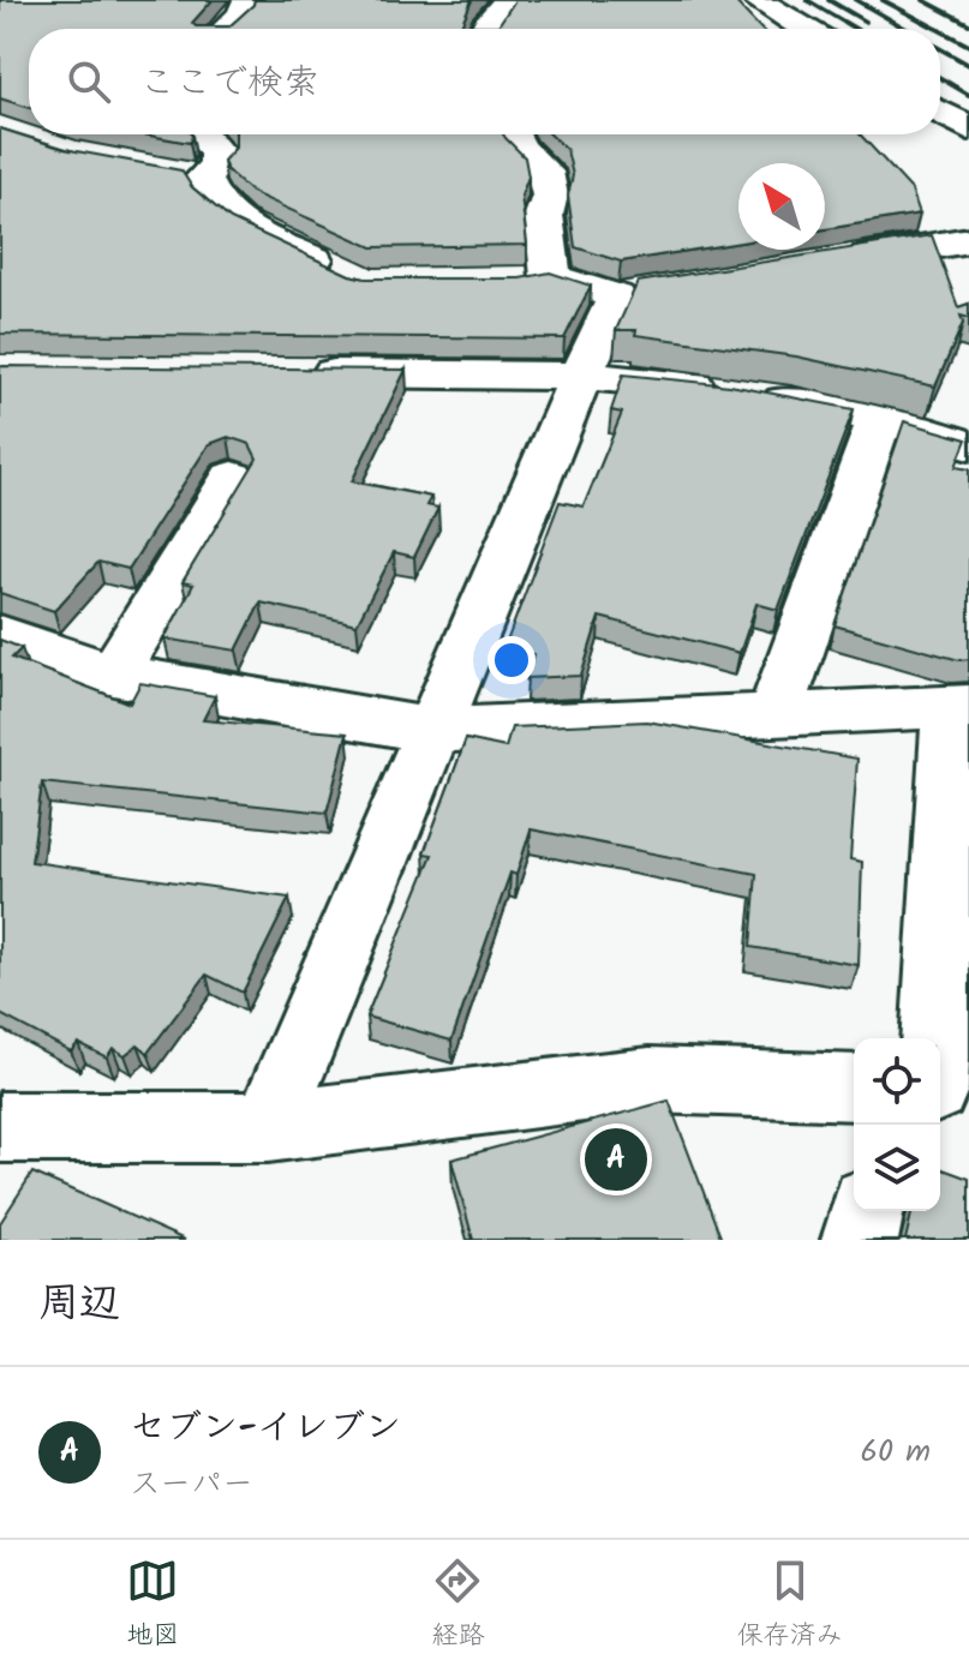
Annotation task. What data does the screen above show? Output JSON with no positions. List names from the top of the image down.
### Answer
{
  "north": "top left",
  "page": {
    "search": "ここで検索",
    "pins": "A",
    "heading": "周辺",
    "list": [
      {
        "mark": "A",
        "name": "セブン-イレブン",
        "note": "スーパー",
        "value": "60 m"
      }
    ],
    "nav": ["地図", "経路", "保存済み"]
  }
}
